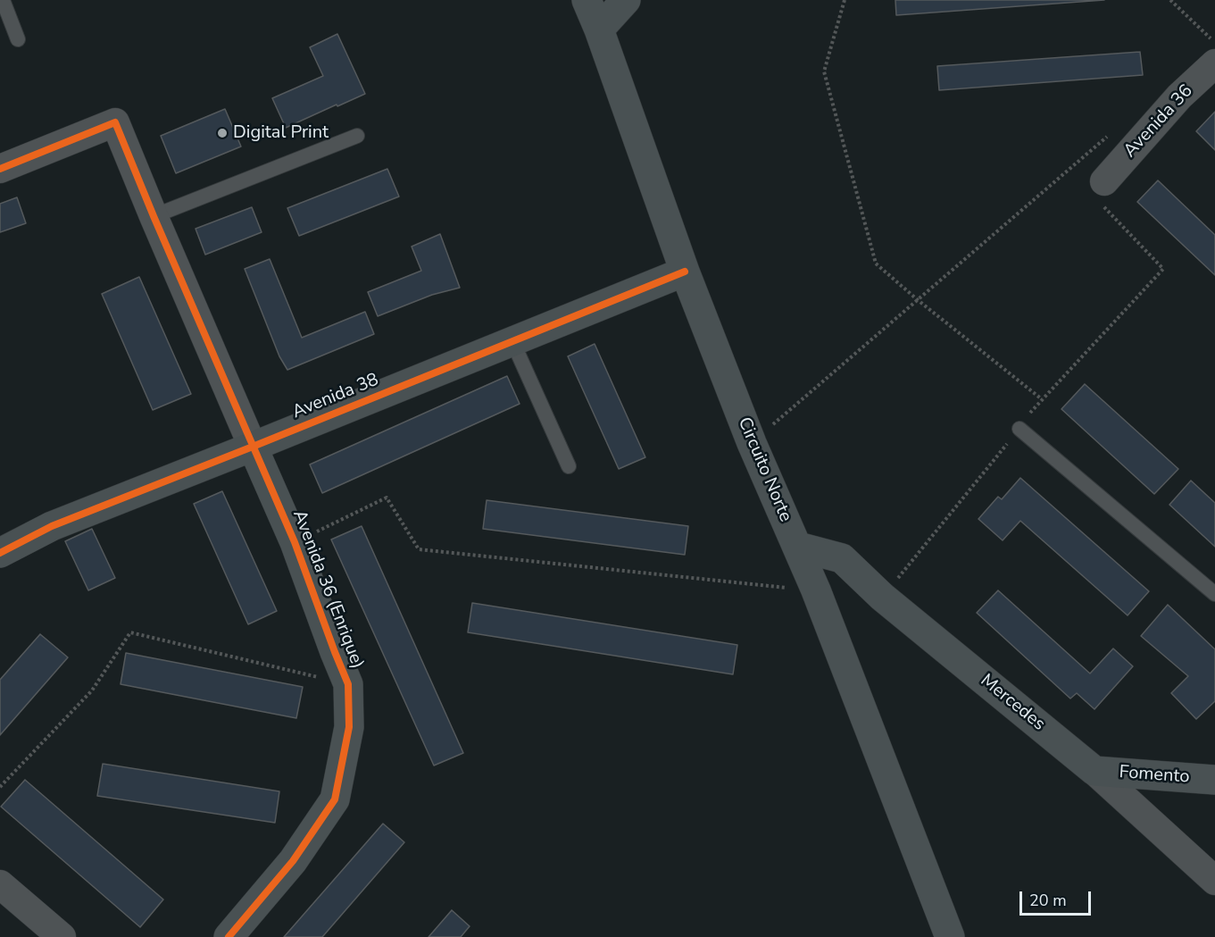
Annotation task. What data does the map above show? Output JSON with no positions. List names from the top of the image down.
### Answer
{
  "streets": {
    "street": [
      "Avenida 36",
      "Avenida 38",
      "Circuito Norte",
      "Avenida 36 (Enrique)",
      "Mercedes",
      "Fomento"
    ]
  },
  "crossings": [
    ["Avenida 38", "Circuito Norte"],
    ["Avenida 38", "Avenida 36 (Enrique)"],
    ["Circuito Norte", "Mercedes"],
    ["Mercedes", "Fomento"]
  ],
  "places": ["Digital Print"],
  "scale_bar": "20 m"
}
